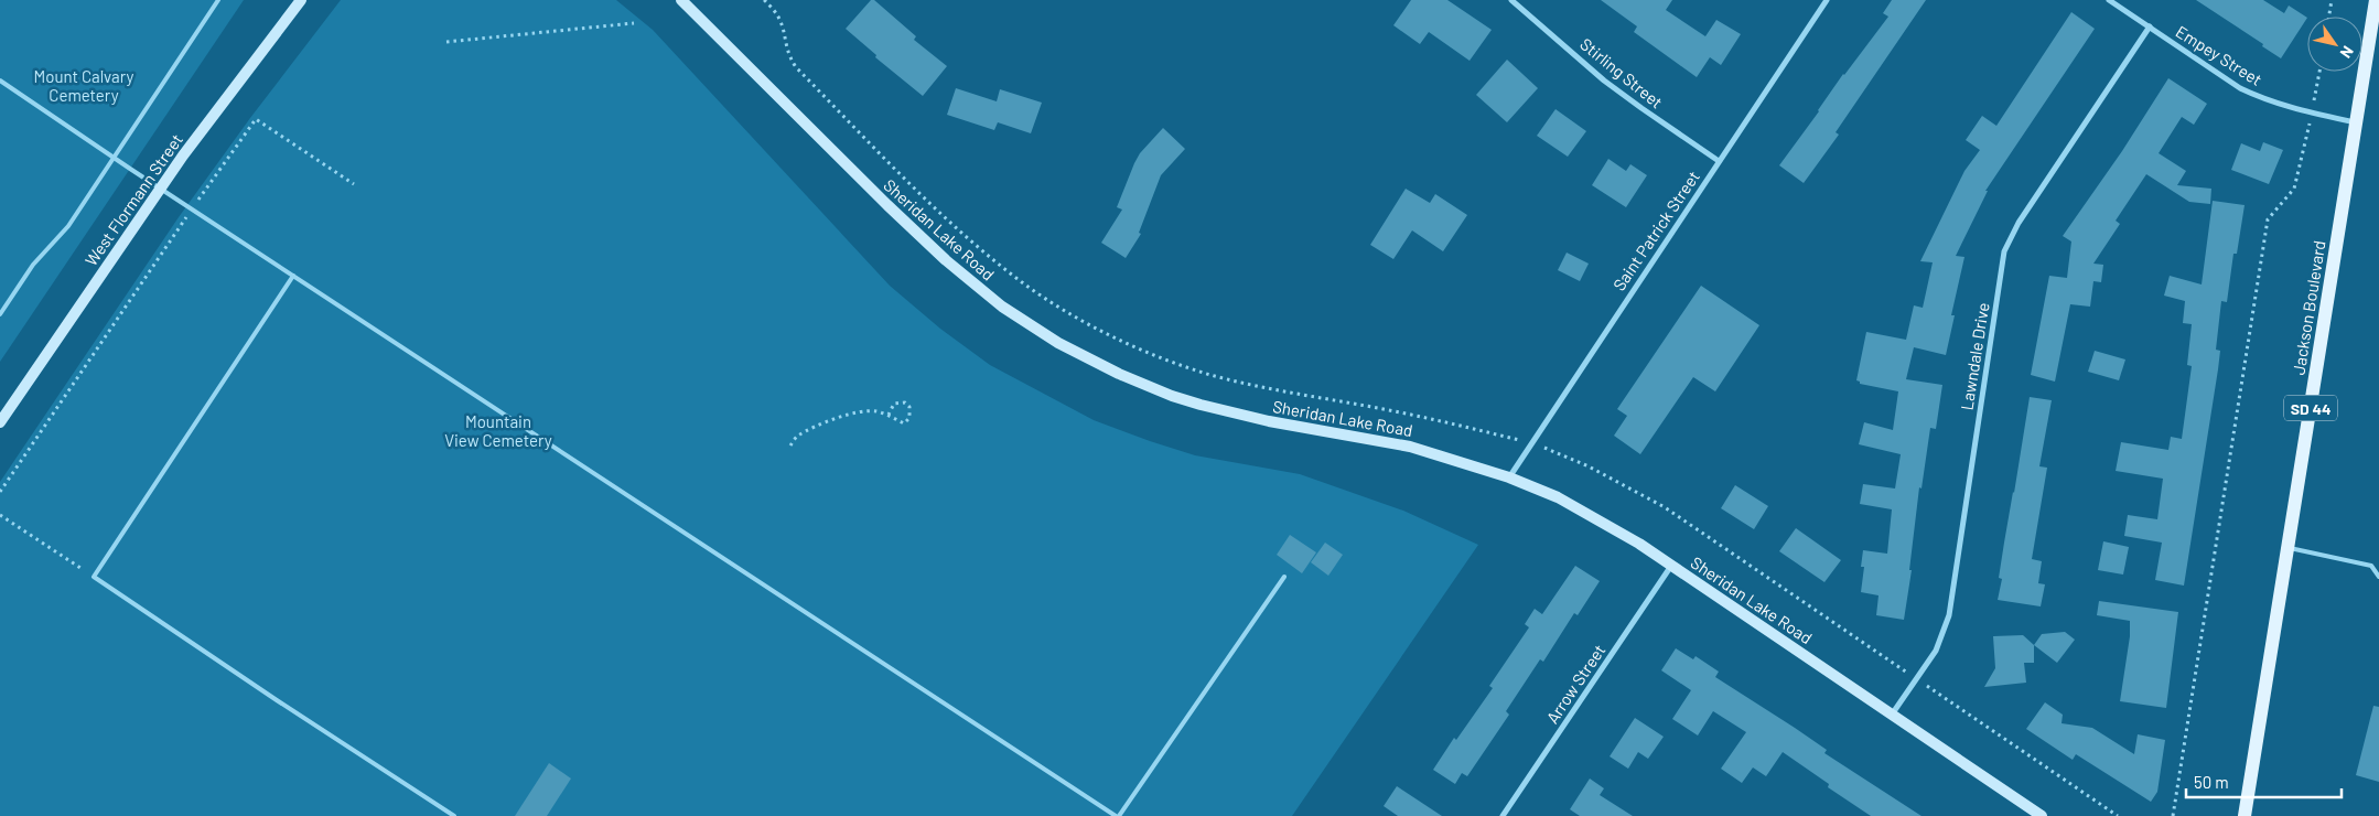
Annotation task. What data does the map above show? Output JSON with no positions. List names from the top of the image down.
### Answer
{
  "streets": {
    "main road": [
      "West Flormann Street",
      "Sheridan Lake Road",
      "Jackson Boulevard",
      "SD 44"
    ],
    "street": [
      "Empey Street",
      "Stirling Street",
      "Saint Patrick Street",
      "Lawndale Drive",
      "Arrow Street"
    ]
  },
  "crossings": [
    ["Empey Street", "Jackson Boulevard"],
    ["Empey Street", "Lawndale Drive"],
    ["Stirling Street", "Saint Patrick Street"],
    ["Sheridan Lake Road", "Saint Patrick Street"],
    ["Sheridan Lake Road", "Lawndale Drive"],
    ["Sheridan Lake Road", "Arrow Street"]
  ],
  "parks": ["Mount Calvary Cemetery", "Mountain View Cemetery"],
  "scale_bar": "50 m",
  "north": "bottom right"
}
